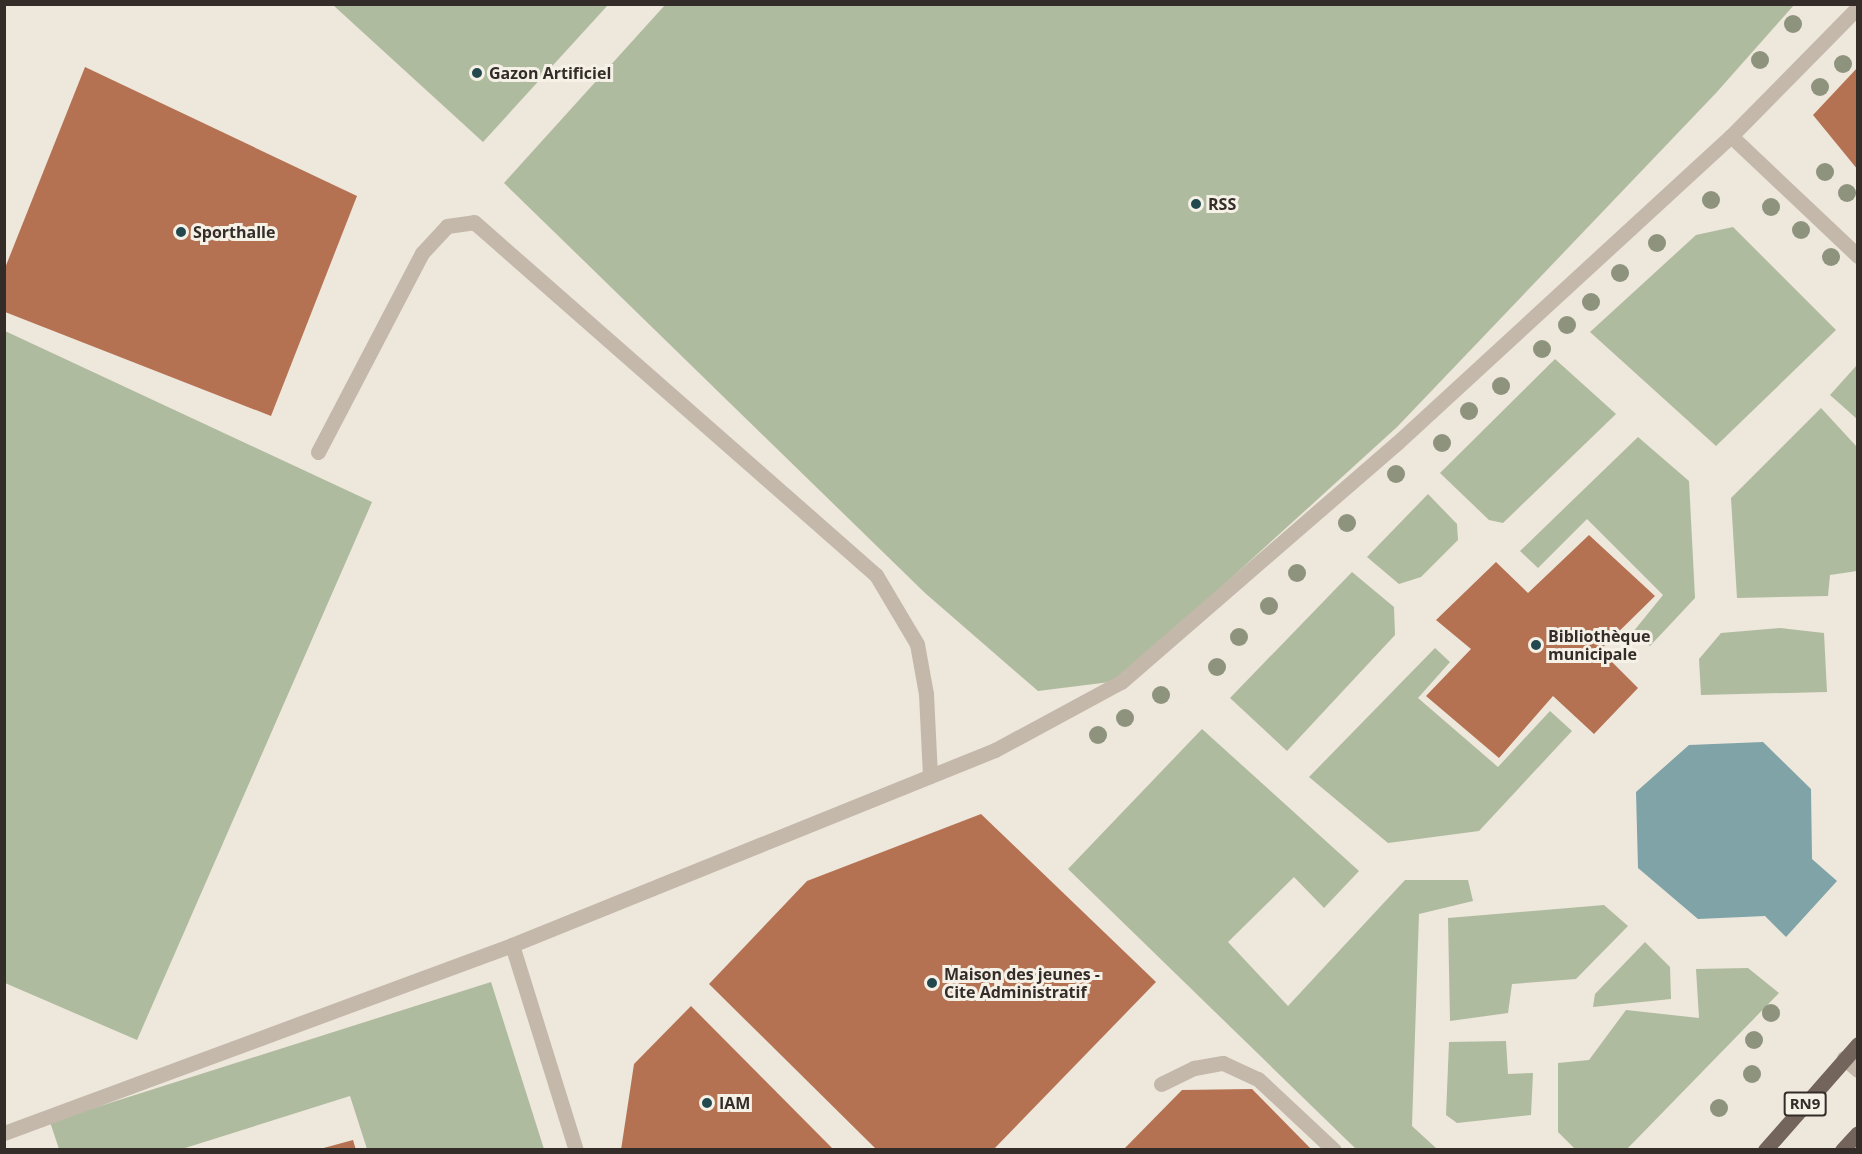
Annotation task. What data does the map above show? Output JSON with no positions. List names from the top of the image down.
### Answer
{
  "streets": {
    "main road": ["RN9"]
  },
  "places": [
    "Gazon Artificiel",
    "RSS",
    "Sporthalle",
    "Bibliothèque municipale",
    "Maison des jeunes - Cite Administratif",
    "IAM"
  ]
}
